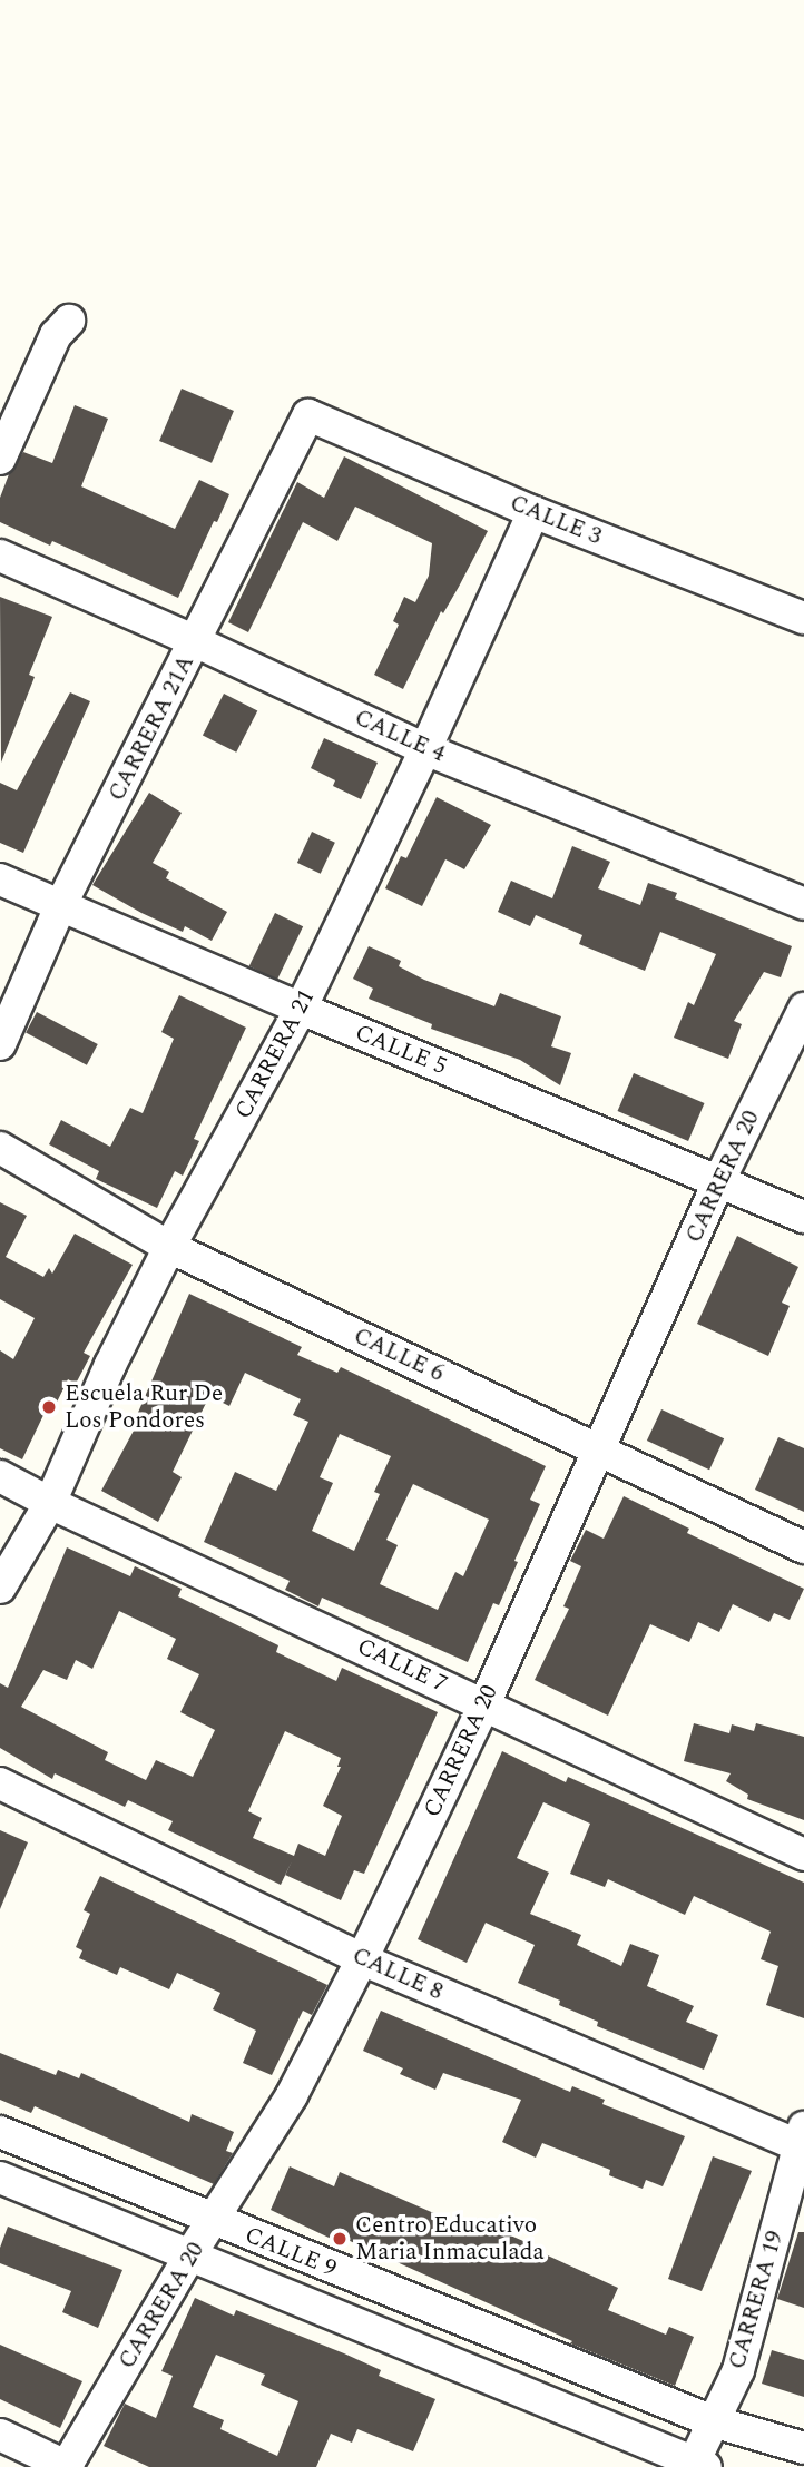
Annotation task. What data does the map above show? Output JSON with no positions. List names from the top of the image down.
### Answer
{
  "streets": {
    "street": [
      "CALLE 3",
      "CARRERA 21A",
      "CALLE 4",
      "CALLE 5",
      "CARRERA 21",
      "CARRERA 20",
      "CALLE 6",
      "CALLE 7",
      "CALLE 8",
      "CALLE 9",
      "CARRERA 19"
    ]
  },
  "crossings": [
    ["CALLE 3", "CARRERA 21A"],
    ["CALLE 3", "CARRERA 21"],
    ["CARRERA 21A", "CALLE 4"],
    ["CARRERA 21A", "CALLE 5"],
    ["CALLE 4", "CARRERA 21"],
    ["CALLE 5", "CARRERA 21"],
    ["CALLE 5", "CARRERA 20"],
    ["CARRERA 21", "CALLE 6"],
    ["CARRERA 21", "CALLE 7"],
    ["CARRERA 20", "CALLE 6"],
    ["CARRERA 20", "CALLE 7"],
    ["CARRERA 20", "CALLE 8"],
    ["CARRERA 20", "CALLE 9"],
    ["CALLE 8", "CARRERA 19"],
    ["CALLE 9", "CARRERA 19"]
  ],
  "places": ["Escuela Rur De Los Pondores", "Centro Educativo Maria Inmaculada"]
}
